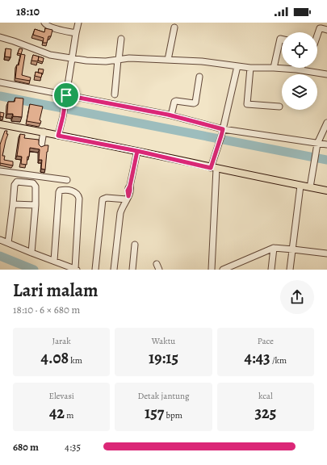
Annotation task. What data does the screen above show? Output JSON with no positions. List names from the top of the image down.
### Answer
{
  "page": {
    "status": "18:10",
    "heading": ["Lari malam", "18:10 · 6 × 680 m"],
    "stats": [
      ["Jarak", "4.08 km"],
      ["Waktu", "19:15"],
      ["Pace", "4:43 /km"],
      ["Elevasi", "42 m"],
      ["Detak jantung", "157 bpm"],
      ["kcal", "325"]
    ],
    "list": [
      {
        "name": "680 m",
        "note": "4:35"
      }
    ]
  }
}
